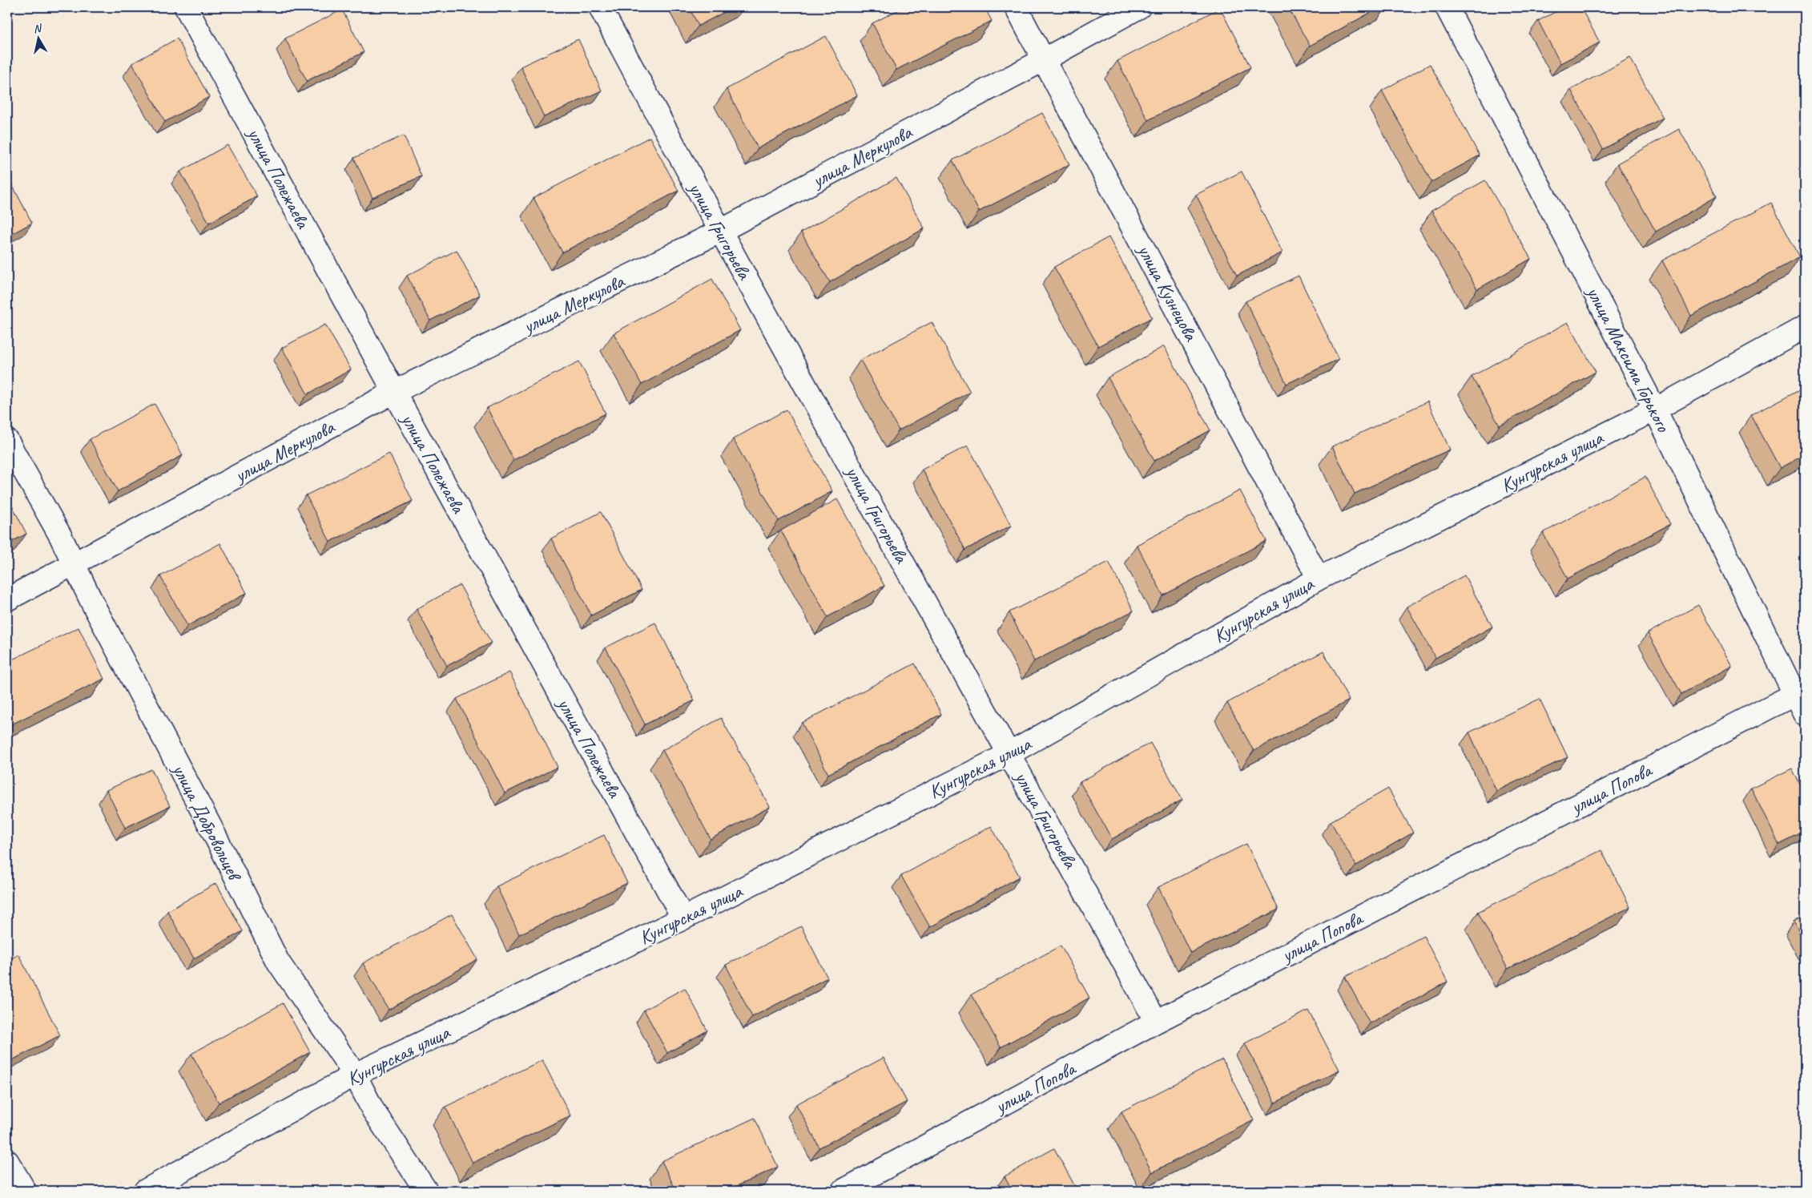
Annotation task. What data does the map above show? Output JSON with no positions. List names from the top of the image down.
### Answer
{
  "streets": {
    "street": [
      "улица Меркулова",
      "улица Полежаева",
      "улица Григорьева",
      "улица Кузнецова",
      "улица Максима Горького",
      "Кунгурская улица",
      "улица Попова",
      "улица Добровольцев"
    ]
  },
  "crossings": [
    ["улица Меркулова", "улица Полежаева"],
    ["улица Меркулова", "улица Григорьева"],
    ["улица Меркулова", "улица Кузнецова"],
    ["улица Меркулова", "улица Добровольцев"],
    ["улица Полежаева", "Кунгурская улица"],
    ["улица Григорьева", "Кунгурская улица"],
    ["улица Григорьева", "улица Попова"],
    ["улица Кузнецова", "Кунгурская улица"],
    ["улица Максима Горького", "Кунгурская улица"],
    ["улица Максима Горького", "улица Попова"],
    ["Кунгурская улица", "улица Добровольцев"]
  ],
  "north": "top"
}
